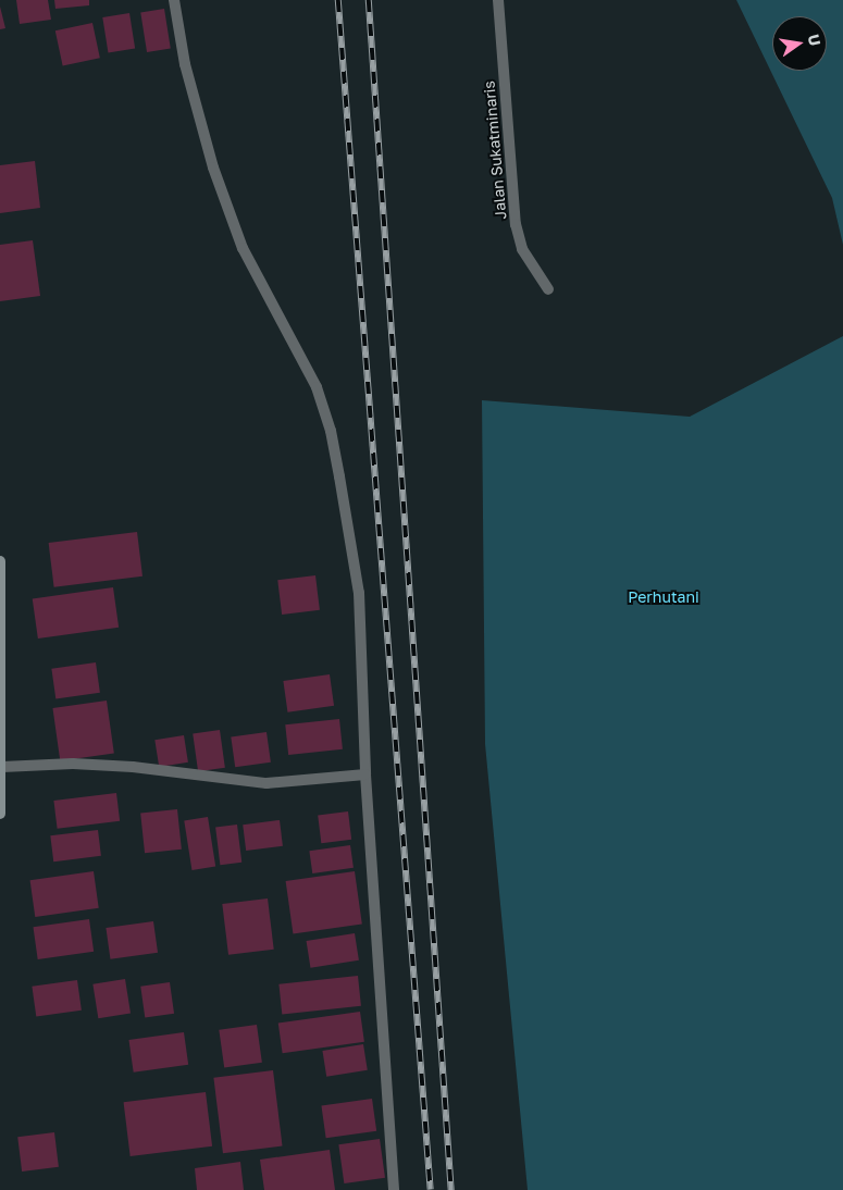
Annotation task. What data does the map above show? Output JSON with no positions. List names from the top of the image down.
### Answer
{
  "streets": {
    "street": ["Jalan Sukatminaris"]
  },
  "parks": ["Perhutani"],
  "north": "right"
}
